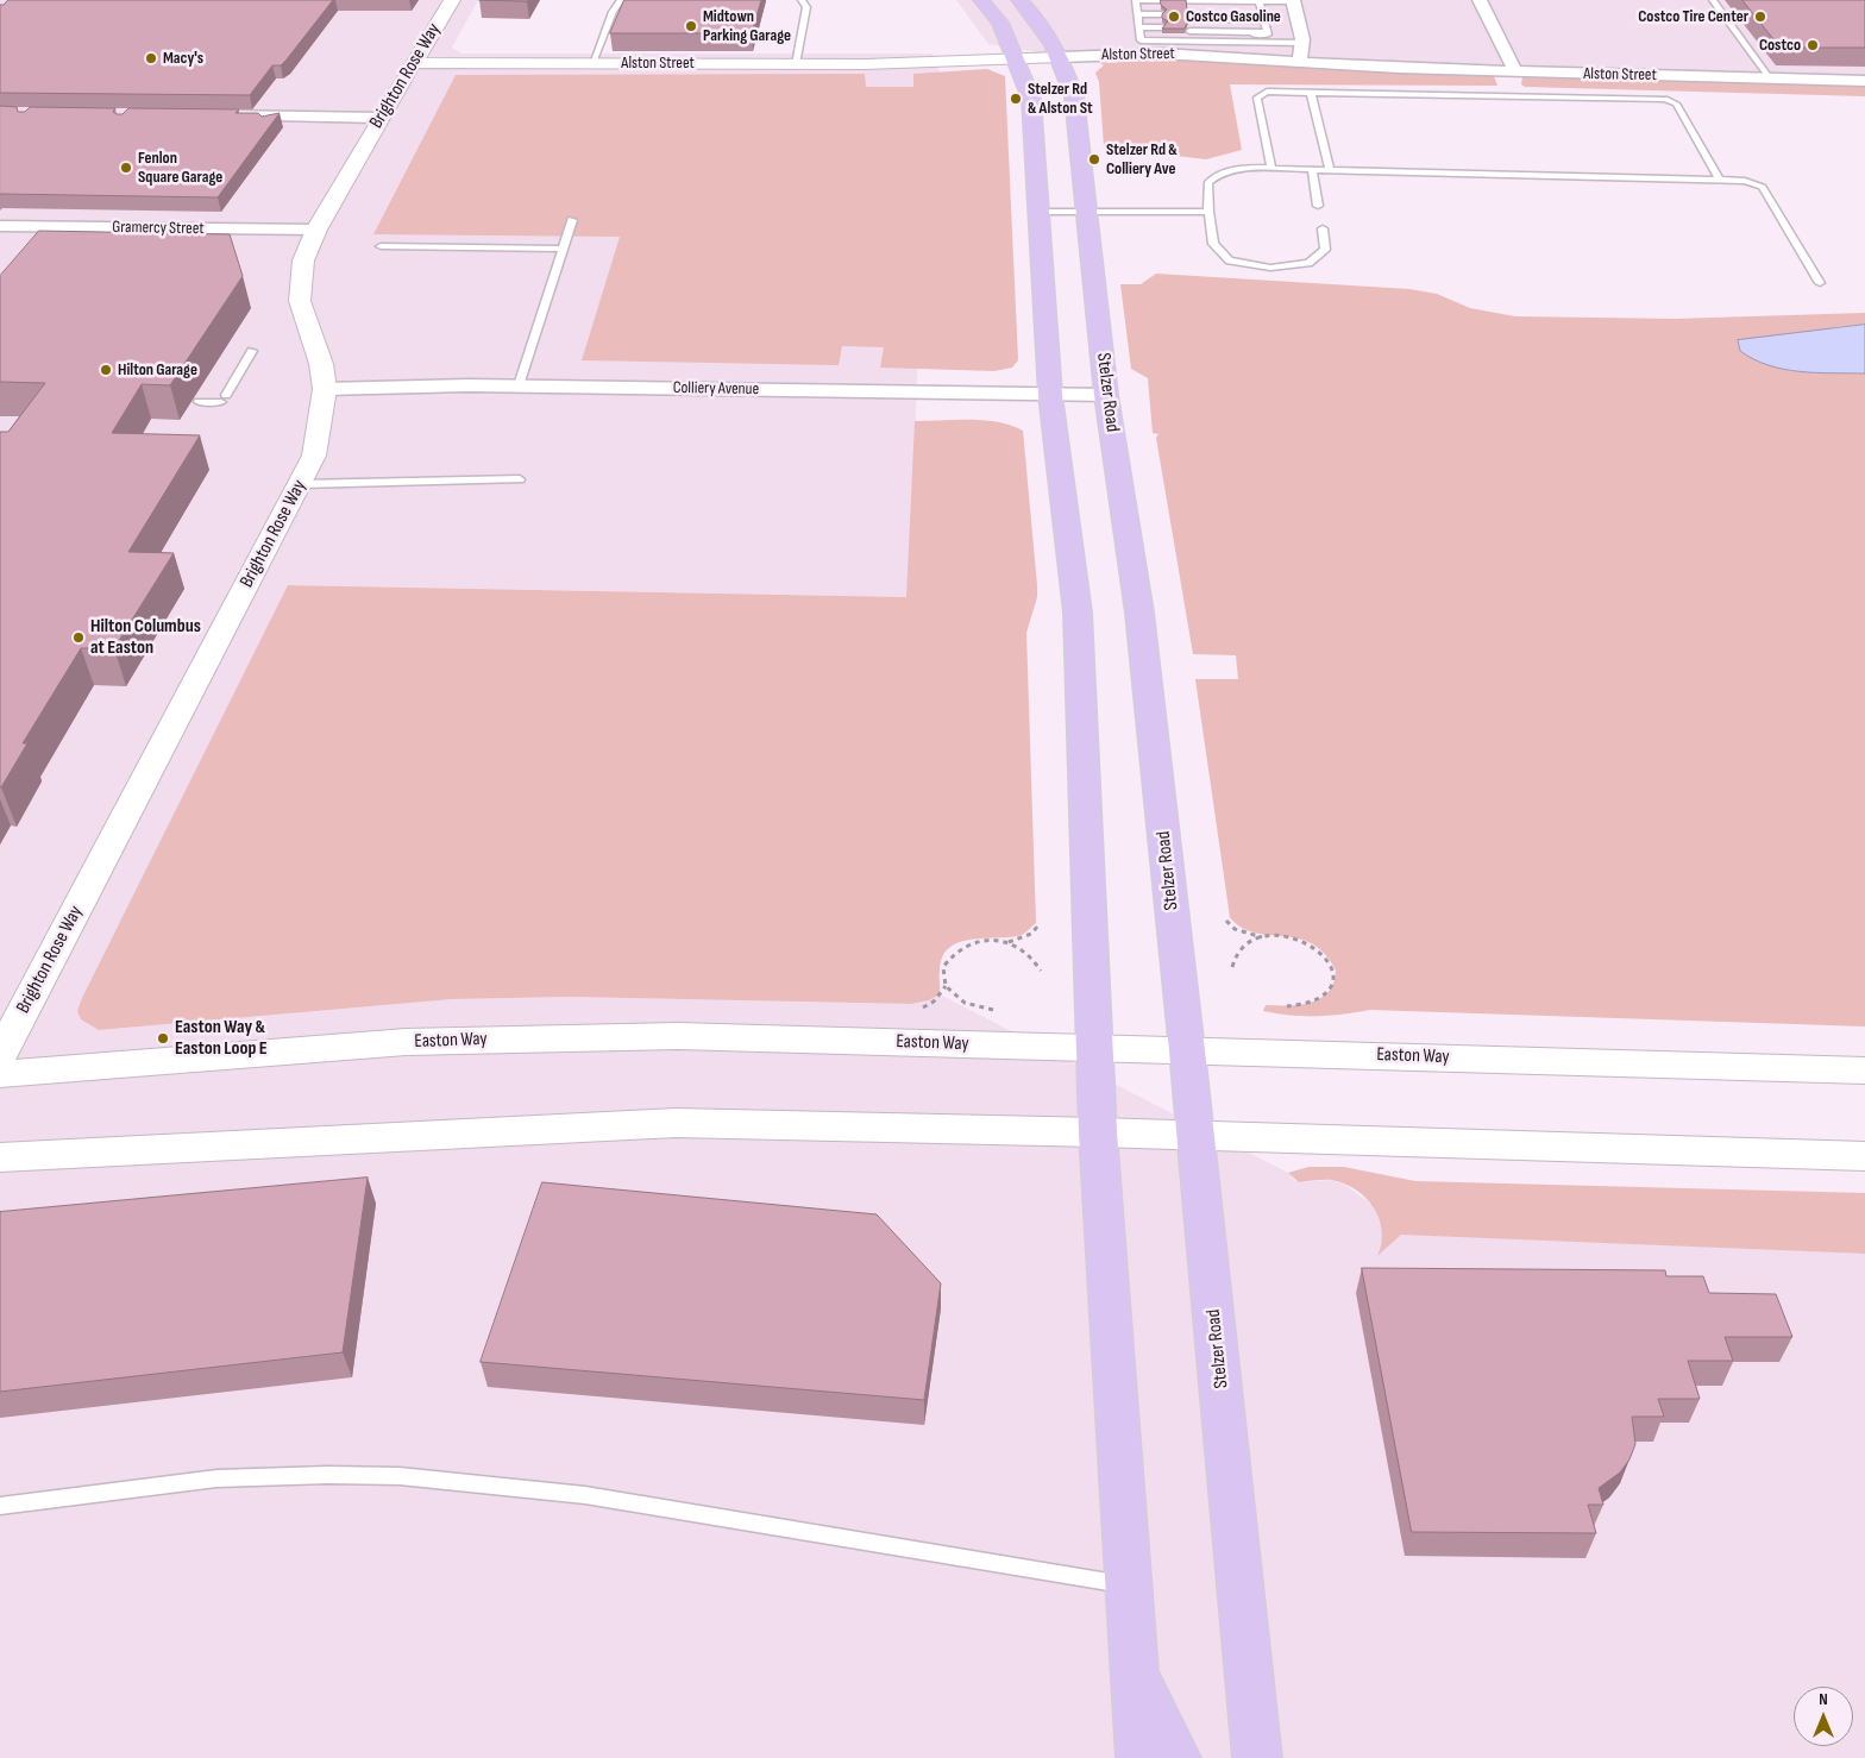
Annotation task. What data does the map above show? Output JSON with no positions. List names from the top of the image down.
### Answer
{
  "streets": {
    "main road": ["Stelzer Road"],
    "street": [
      "Alston Street",
      "Brighton Rose Way",
      "Gramercy Street",
      "Colliery Avenue",
      "Easton Way"
    ]
  },
  "crossings": [
    ["Alston Street", "Brighton Rose Way"],
    ["Alston Street", "Stelzer Road"],
    ["Brighton Rose Way", "Gramercy Street"],
    ["Brighton Rose Way", "Colliery Avenue"],
    ["Colliery Avenue", "Stelzer Road"],
    ["Stelzer Road", "Easton Way"]
  ],
  "places": [
    "Costco Gasoline",
    "Costco Tire Center",
    "Midtown Parking Garage",
    "Costco",
    "Macy's",
    "Stelzer Rd & Alston St",
    "Stelzer Rd & Colliery Ave",
    "Fenlon Square Garage",
    "Hilton Garage",
    "Hilton Columbus at Easton",
    "Easton Way & Easton Loop E"
  ],
  "north": "top"
}
